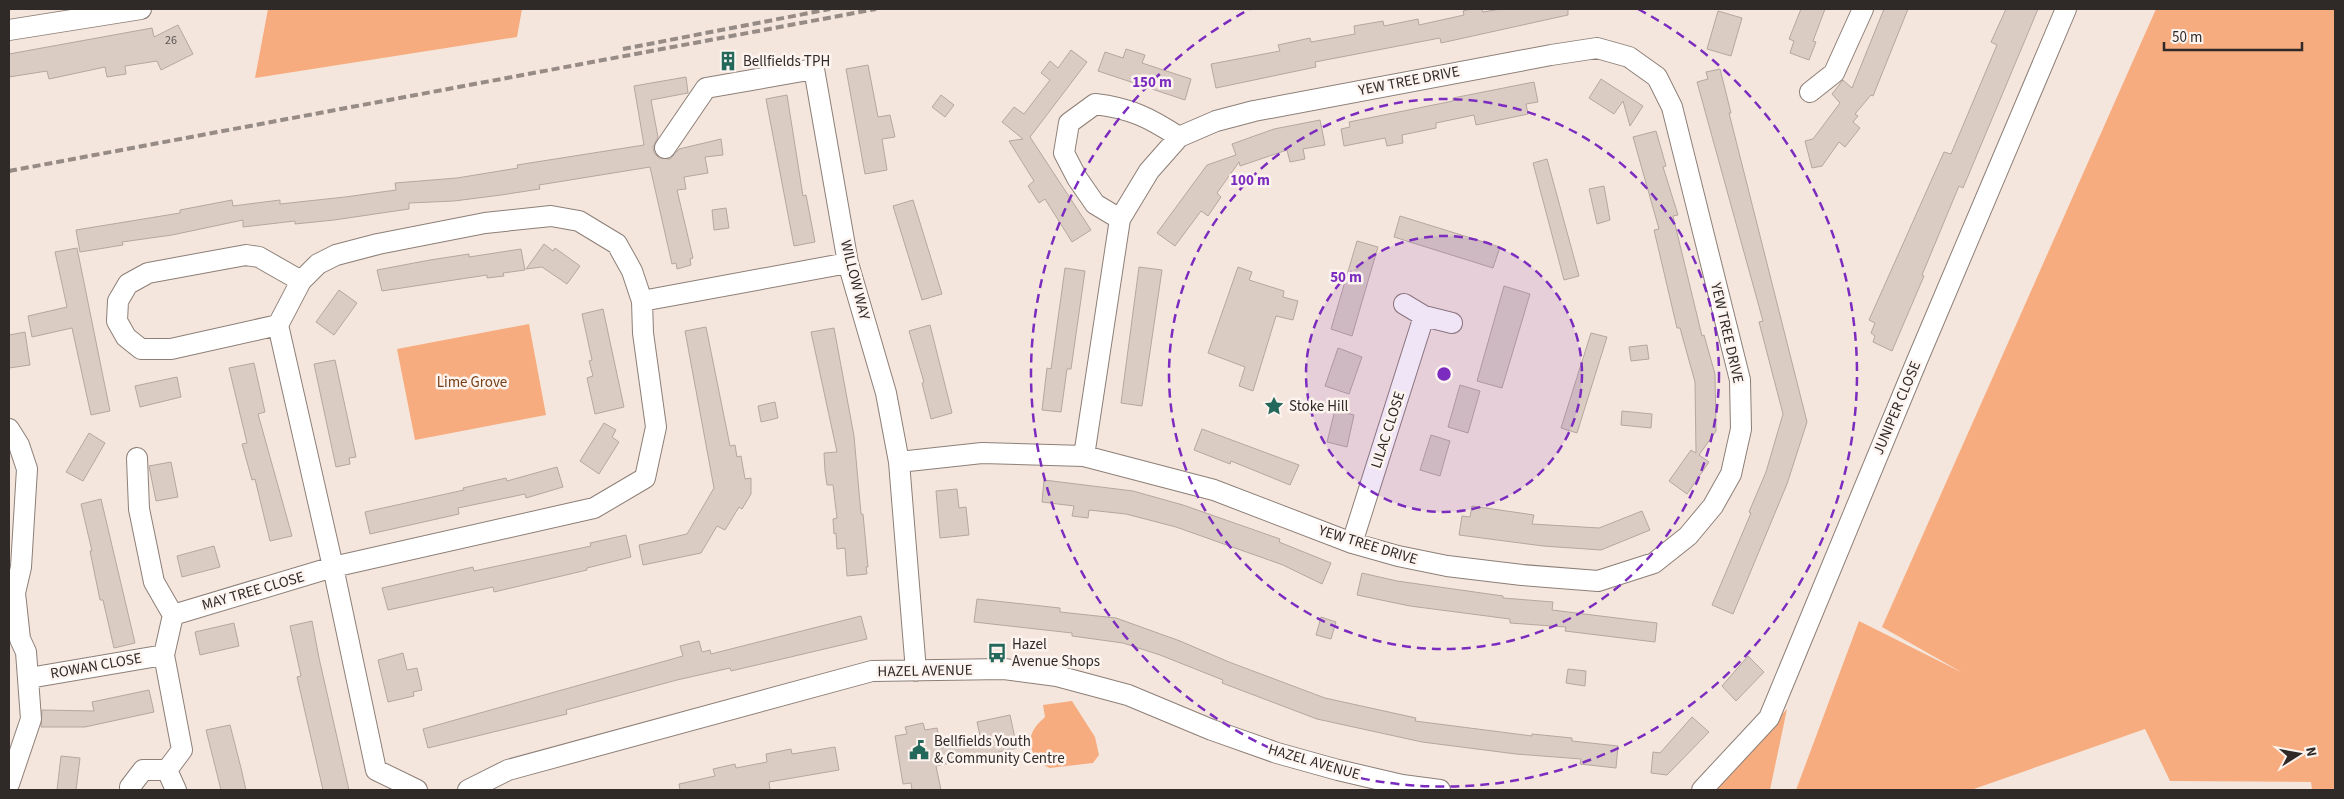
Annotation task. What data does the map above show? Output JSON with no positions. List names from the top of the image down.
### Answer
{
  "streets": {
    "street": [
      "YEW TREE DRIVE",
      "WILLOW WAY",
      "JUNIPER CLOSE",
      "LILAC CLOSE",
      "MAY TREE CLOSE",
      "ROWAN CLOSE",
      "HAZEL AVENUE"
    ]
  },
  "crossings": [
    ["YEW TREE DRIVE", "WILLOW WAY"],
    ["YEW TREE DRIVE", "LILAC CLOSE"],
    ["WILLOW WAY", "HAZEL AVENUE"]
  ],
  "parks": ["Lime Grove"],
  "places": {
    "building": ["Bellfields TPH"],
    "place": ["Stoke Hill"],
    "bus stop": ["Hazel Avenue Shops"],
    "public building": ["Bellfields Youth & Community Centre"]
  },
  "house_numbers": ["26"],
  "scale_bar": "50 m",
  "north": "right",
  "rings": ["150 m", "100 m", "50 m"]
}
